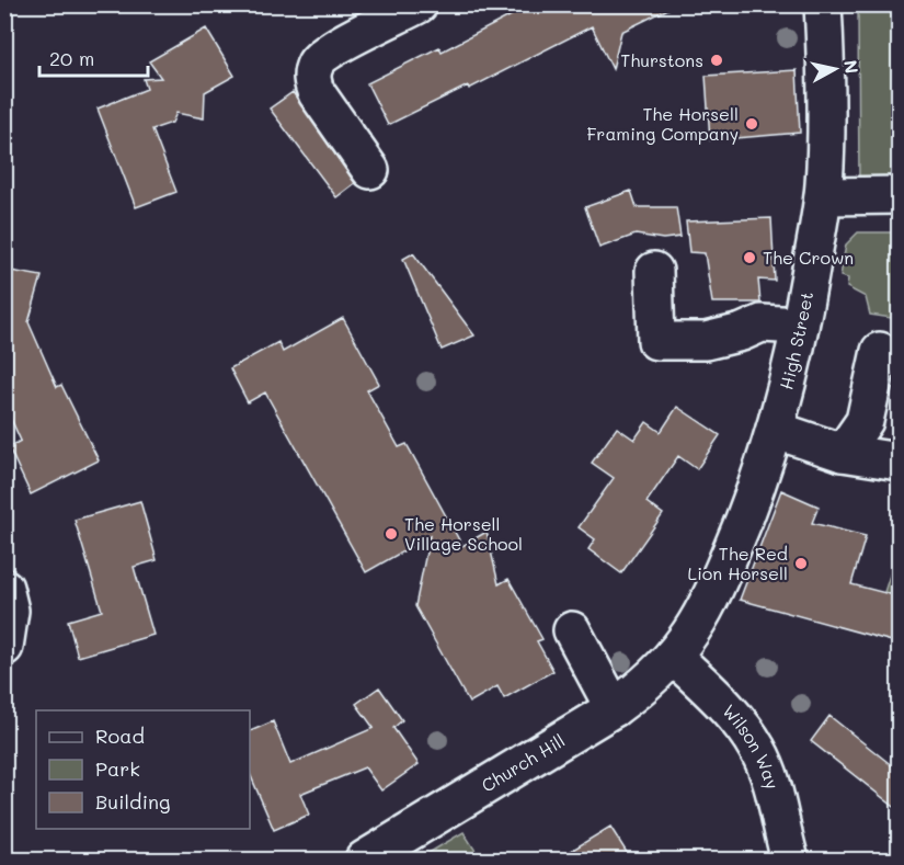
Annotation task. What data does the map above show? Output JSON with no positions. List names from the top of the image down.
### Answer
{
  "streets": {
    "street": ["High Street", "Wilson Way", "Church Hill"]
  },
  "crossings": [
    ["High Street", "Wilson Way"],
    ["High Street", "Church Hill"],
    ["Wilson Way", "Church Hill"]
  ],
  "places": [
    "Thurstons",
    "The Horsell Framing Company",
    "The Crown",
    "The Horsell Village School",
    "The Red Lion Horsell"
  ],
  "legend": ["Road", "Park", "Building"],
  "scale_bar": "20 m",
  "north": "right"
}
